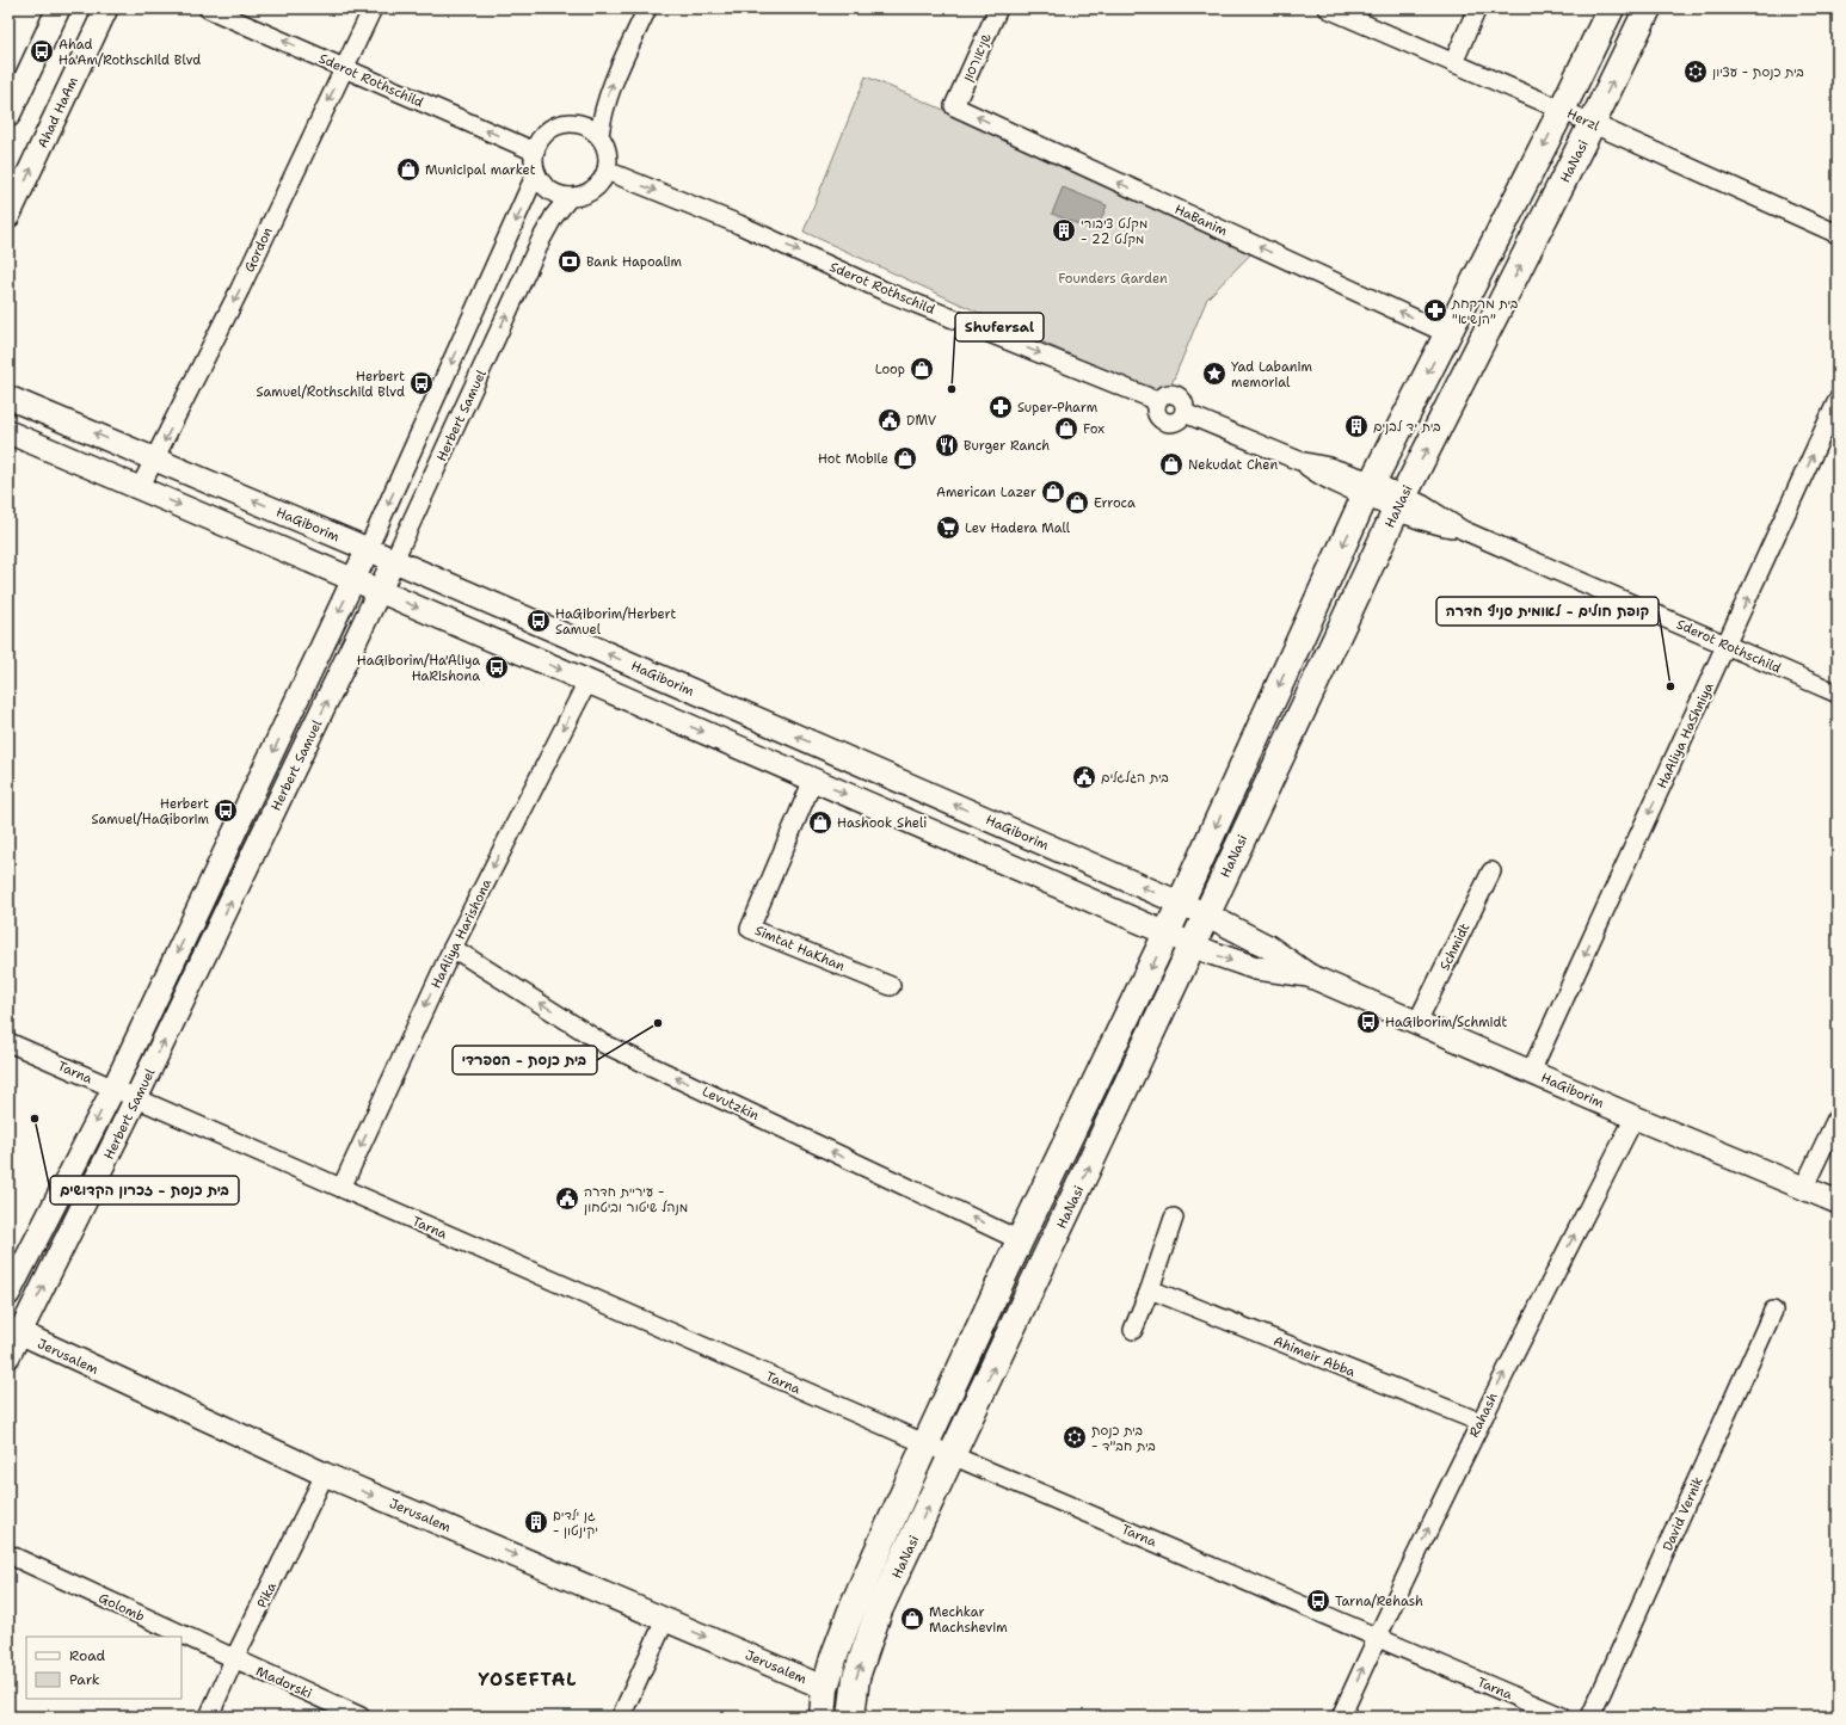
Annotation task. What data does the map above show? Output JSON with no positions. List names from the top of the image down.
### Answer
{
  "streets": {
    "main road": ["HaNasi"],
    "street": [
      "שניאורסון",
      "Sderot Rothschild",
      "Ahad HaAm",
      "Herzl",
      "HaBanim",
      "Gordon",
      "Herbert Samuel",
      "HaGiborim",
      "HaAliya HaShniya",
      "HaAliya Harishona",
      "Schmidt",
      "Simtat HaKhan",
      "Tarna",
      "Levutzkin",
      "Jerusalem",
      "Ahimeir Abba",
      "Rahash",
      "David Vernik",
      "Pika",
      "Golomb",
      "Madorski"
    ]
  },
  "crossings": [
    ["שניאורסון", "HaBanim"],
    ["Sderot Rothschild", "HaNasi"],
    ["Sderot Rothschild", "Gordon"],
    ["Sderot Rothschild", "Herbert Samuel"],
    ["Sderot Rothschild", "HaAliya HaShniya"],
    ["Herzl", "HaNasi"],
    ["HaNasi", "HaBanim"],
    ["HaNasi", "HaGiborim"],
    ["HaNasi", "Tarna"],
    ["HaNasi", "Levutzkin"],
    ["HaNasi", "Jerusalem"],
    ["Gordon", "HaGiborim"],
    ["Herbert Samuel", "HaGiborim"],
    ["Herbert Samuel", "Tarna"],
    ["Herbert Samuel", "Jerusalem"],
    ["HaGiborim", "HaAliya HaShniya"],
    ["HaGiborim", "HaAliya Harishona"],
    ["HaGiborim", "Schmidt"],
    ["HaGiborim", "Simtat HaKhan"],
    ["HaGiborim", "Rahash"],
    ["HaAliya Harishona", "Tarna"],
    ["HaAliya Harishona", "Levutzkin"],
    ["Tarna", "Rahash"],
    ["Jerusalem", "Pika"],
    ["Ahimeir Abba", "Rahash"],
    ["Pika", "Golomb"],
    ["Pika", "Madorski"],
    ["Golomb", "Madorski"]
  ],
  "one_way": [
    "HaBanim",
    "Gordon",
    "HaAliya Harishona",
    "Levutzkin",
    "Jerusalem",
    "Rahash"
  ],
  "districts": ["YOSEFTAL"],
  "parks": ["Founders Garden"],
  "places": {
    "bus stop": [
      "Ahad Ha'Am/Rothschild Blvd",
      "Herbert Samuel/Rothschild Blvd",
      "HaGiborim/Herbert Samuel",
      "HaGiborim/Ha'Aliya HaRishona",
      "Herbert Samuel/HaGiborim",
      "HaGiborim/Schmidt",
      "Tarna/Rehash"
    ],
    "synagogue": ["בית כנסת - עציון", "בית כנסת - בית חב\"ד"],
    "shop": [
      "Municipal market",
      "Loop",
      "Fox",
      "Hot Mobile",
      "Nekudat Chen",
      "American Lazer",
      "Erroca",
      "Hashook Sheli",
      "Mechkar Machshevim"
    ],
    "building": ["מקלט ציבורי - מקלט 22", "בית יד לבנים", "גן ילדים - יקינטון"],
    "bank": ["Bank Hapoalim"],
    "pharmacy": ["בית מרקחת \"הנשיא\"", "Super-Pharm"],
    "place": ["Yad Labanim memorial"],
    "other": [
      "Shufersal",
      "קופת חולים - לאומית סניף חדרה",
      "בית כנסת - הספרדי",
      "בית כנסת - זכרון הקדושים"
    ],
    "public building": ["DMV", "בית הגלגלים", "עיריית חדרה - מנהל שיטור וביטחון"],
    "restaurant": ["Burger Ranch"],
    "supermarket": ["Lev Hadera Mall"]
  },
  "legend": ["Road", "Park"]
}
